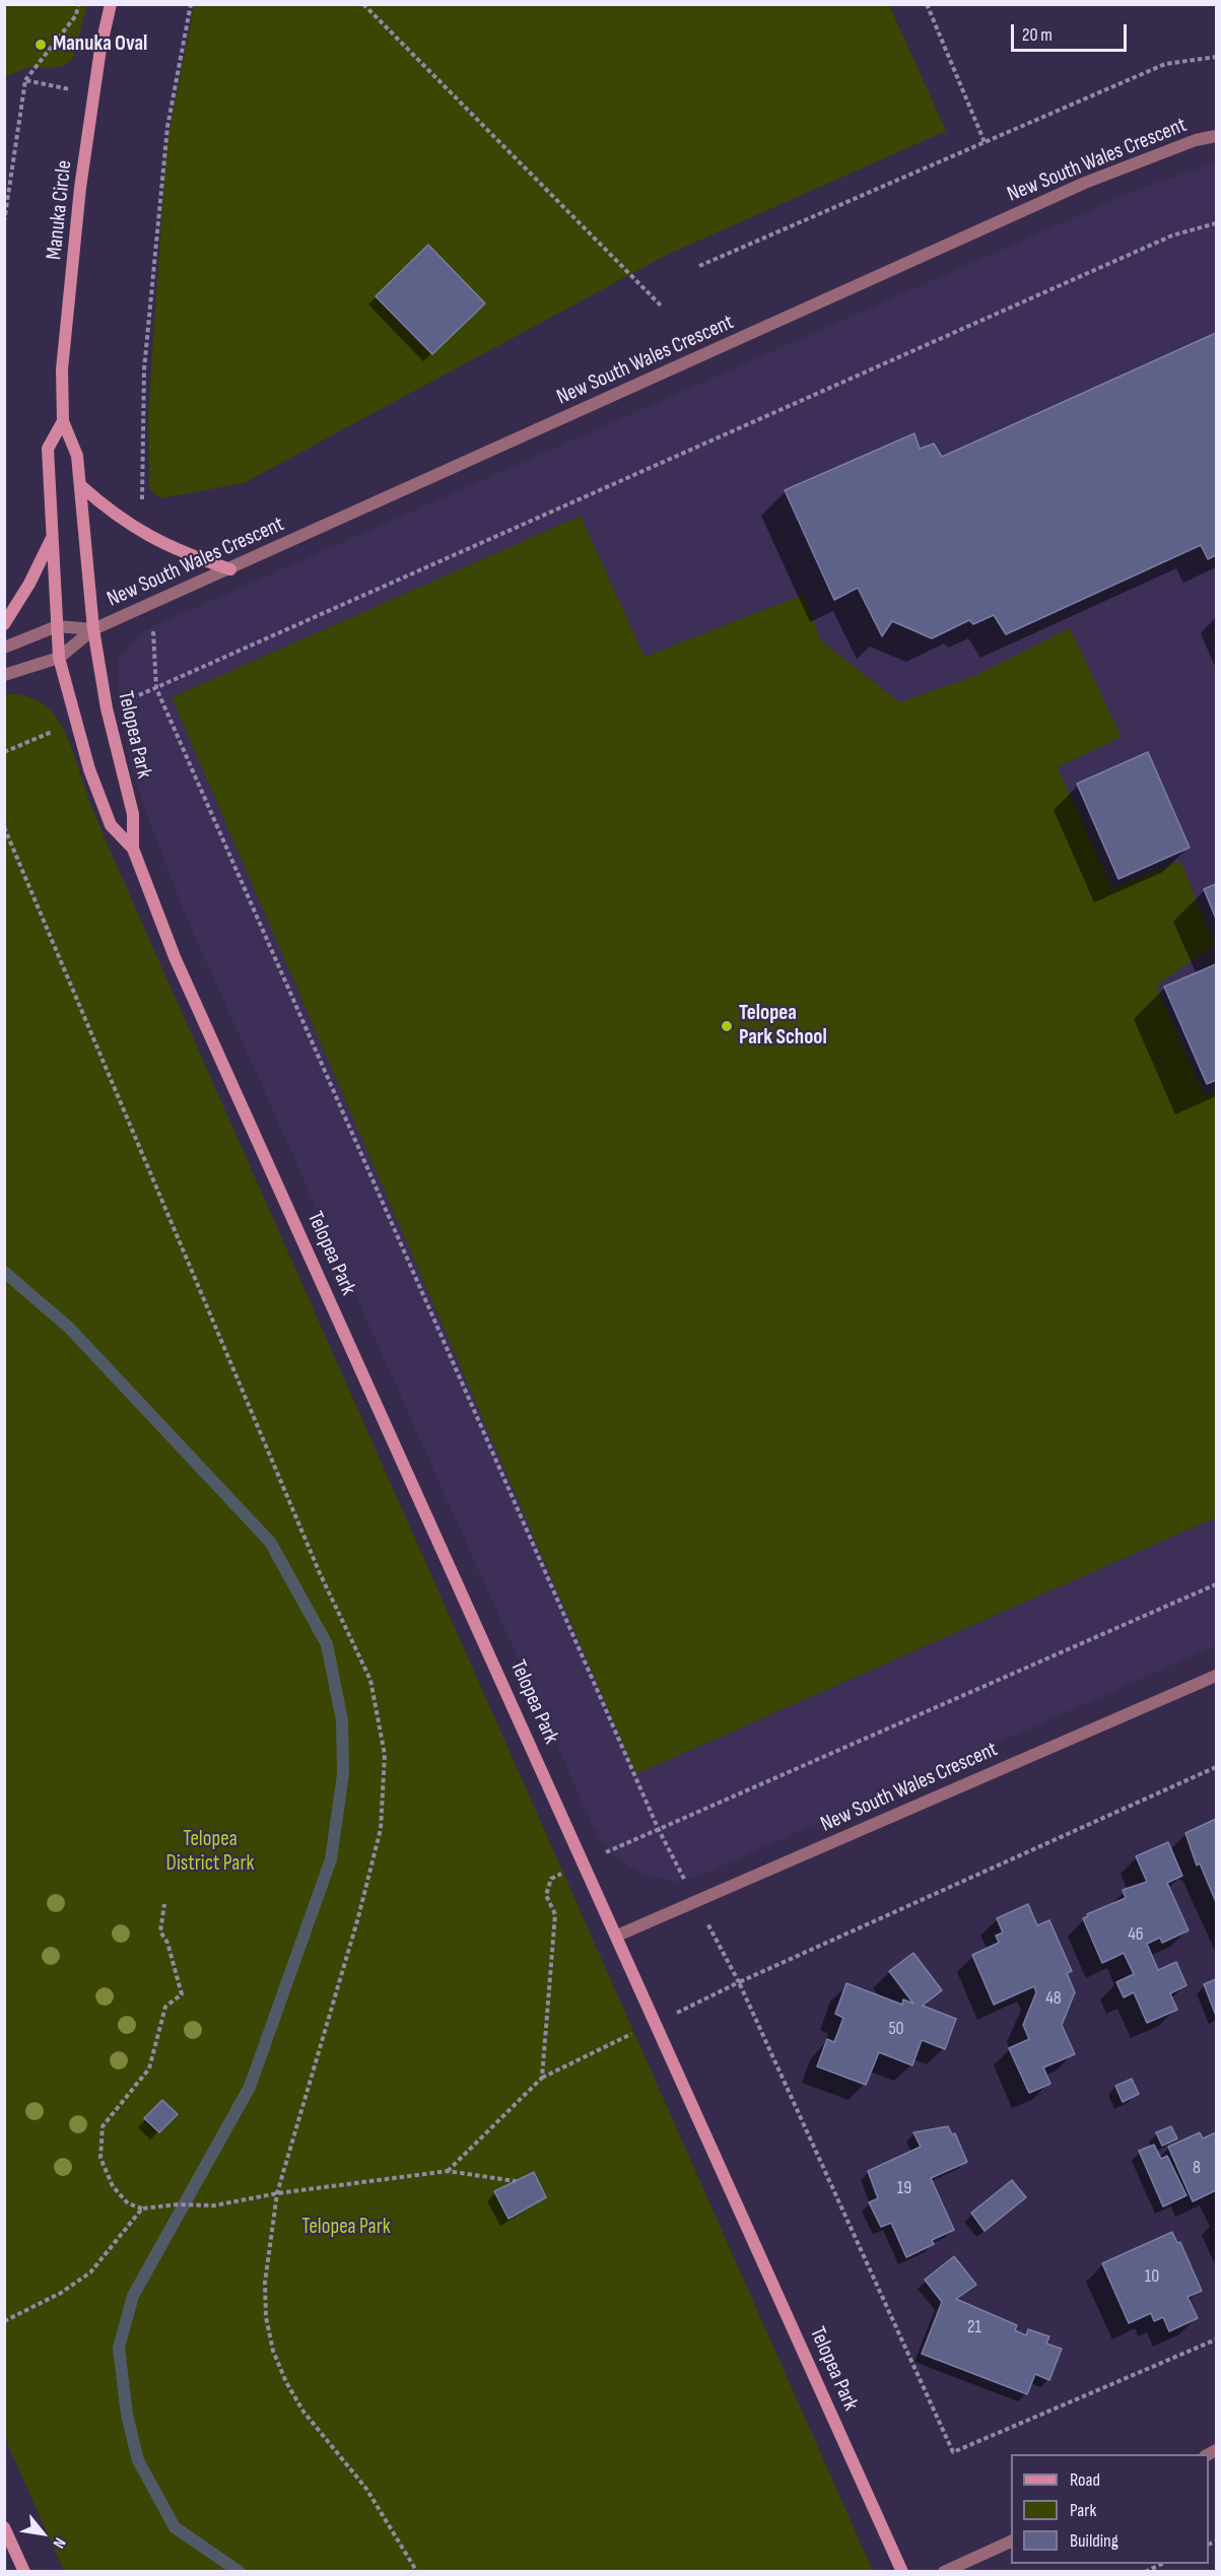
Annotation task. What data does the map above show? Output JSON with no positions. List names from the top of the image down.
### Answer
{
  "streets": {
    "street": ["New South Wales Crescent", "Manuka Circle", "Telopea Park"]
  },
  "crossings": [
    ["New South Wales Crescent", "Manuka Circle"],
    ["New South Wales Crescent", "Telopea Park"],
    ["Manuka Circle", "Telopea Park"]
  ],
  "parks": ["Telopea District Park", "Telopea Park"],
  "places": ["Manuka Oval", "Telopea Park School"],
  "house_numbers": [
    "46",
    "48",
    "50",
    "8",
    "19",
    "10",
    "21"
  ],
  "legend": ["Road", "Park", "Building"],
  "scale_bar": "20 m",
  "north": "bottom right"
}
